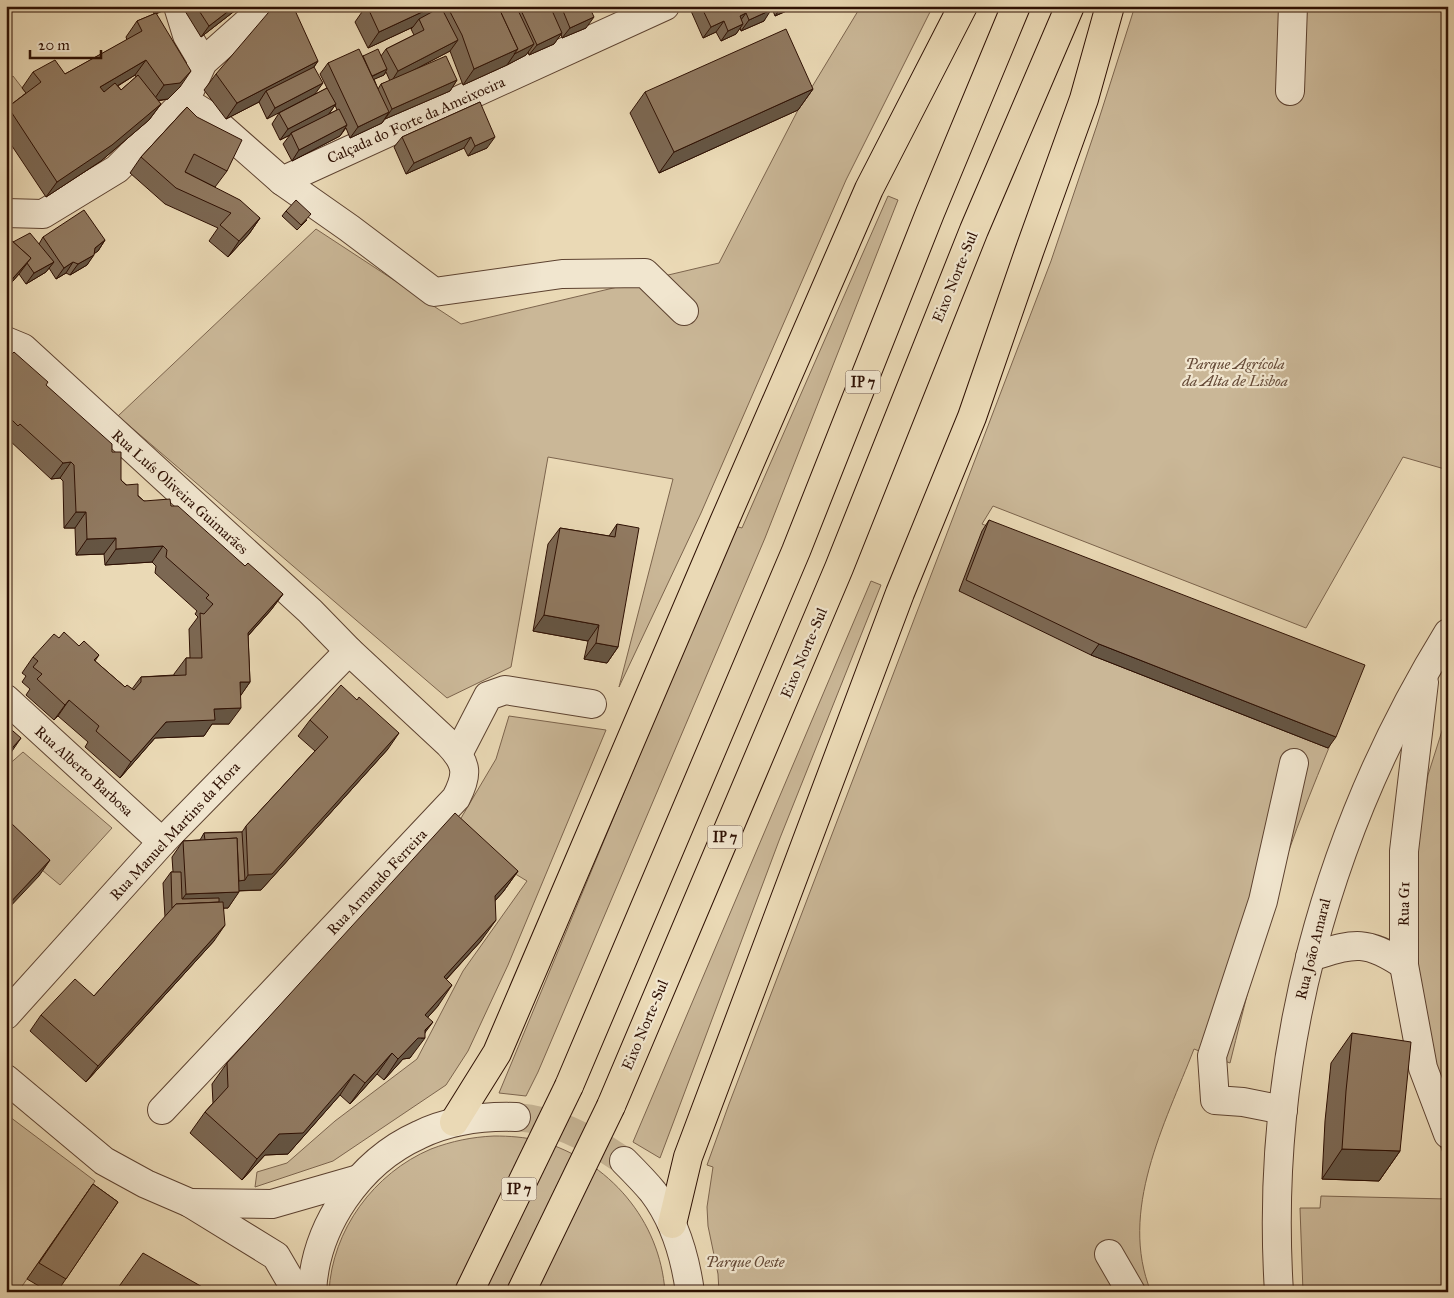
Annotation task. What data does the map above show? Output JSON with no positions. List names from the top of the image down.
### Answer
{
  "streets": {
    "highway": ["Eixo Norte-Sul", "IP 7"],
    "street": [
      "Calçada do Forte da Ameixoeira",
      "Rua Luís Oliveira Guimarães",
      "Rua Alberto Barbosa",
      "Rua Manuel Martins da Hora",
      "Rua Armando Ferreira",
      "Rua G1",
      "Rua João Amaral"
    ]
  },
  "crossings": [
    ["Rua Luís Oliveira Guimarães", "Rua Manuel Martins da Hora"],
    ["Rua Alberto Barbosa", "Rua Manuel Martins da Hora"],
    ["Rua G1", "Rua João Amaral"]
  ],
  "parks": ["Parque Agrícola da Alta de Lisboa", "Parque Oeste"],
  "scale_bar": "20 m"
}
